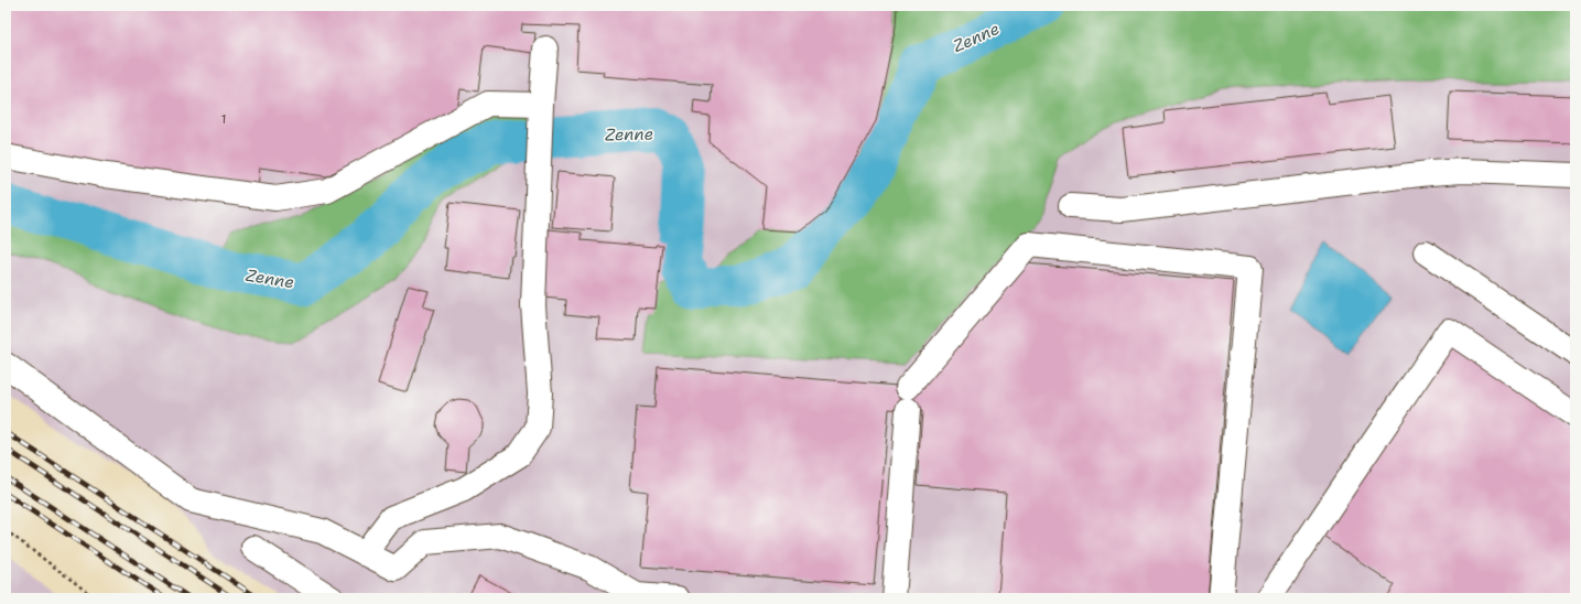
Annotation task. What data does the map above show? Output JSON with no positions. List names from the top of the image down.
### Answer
{
  "water": ["Zenne"],
  "house_numbers": ["1"]
}
